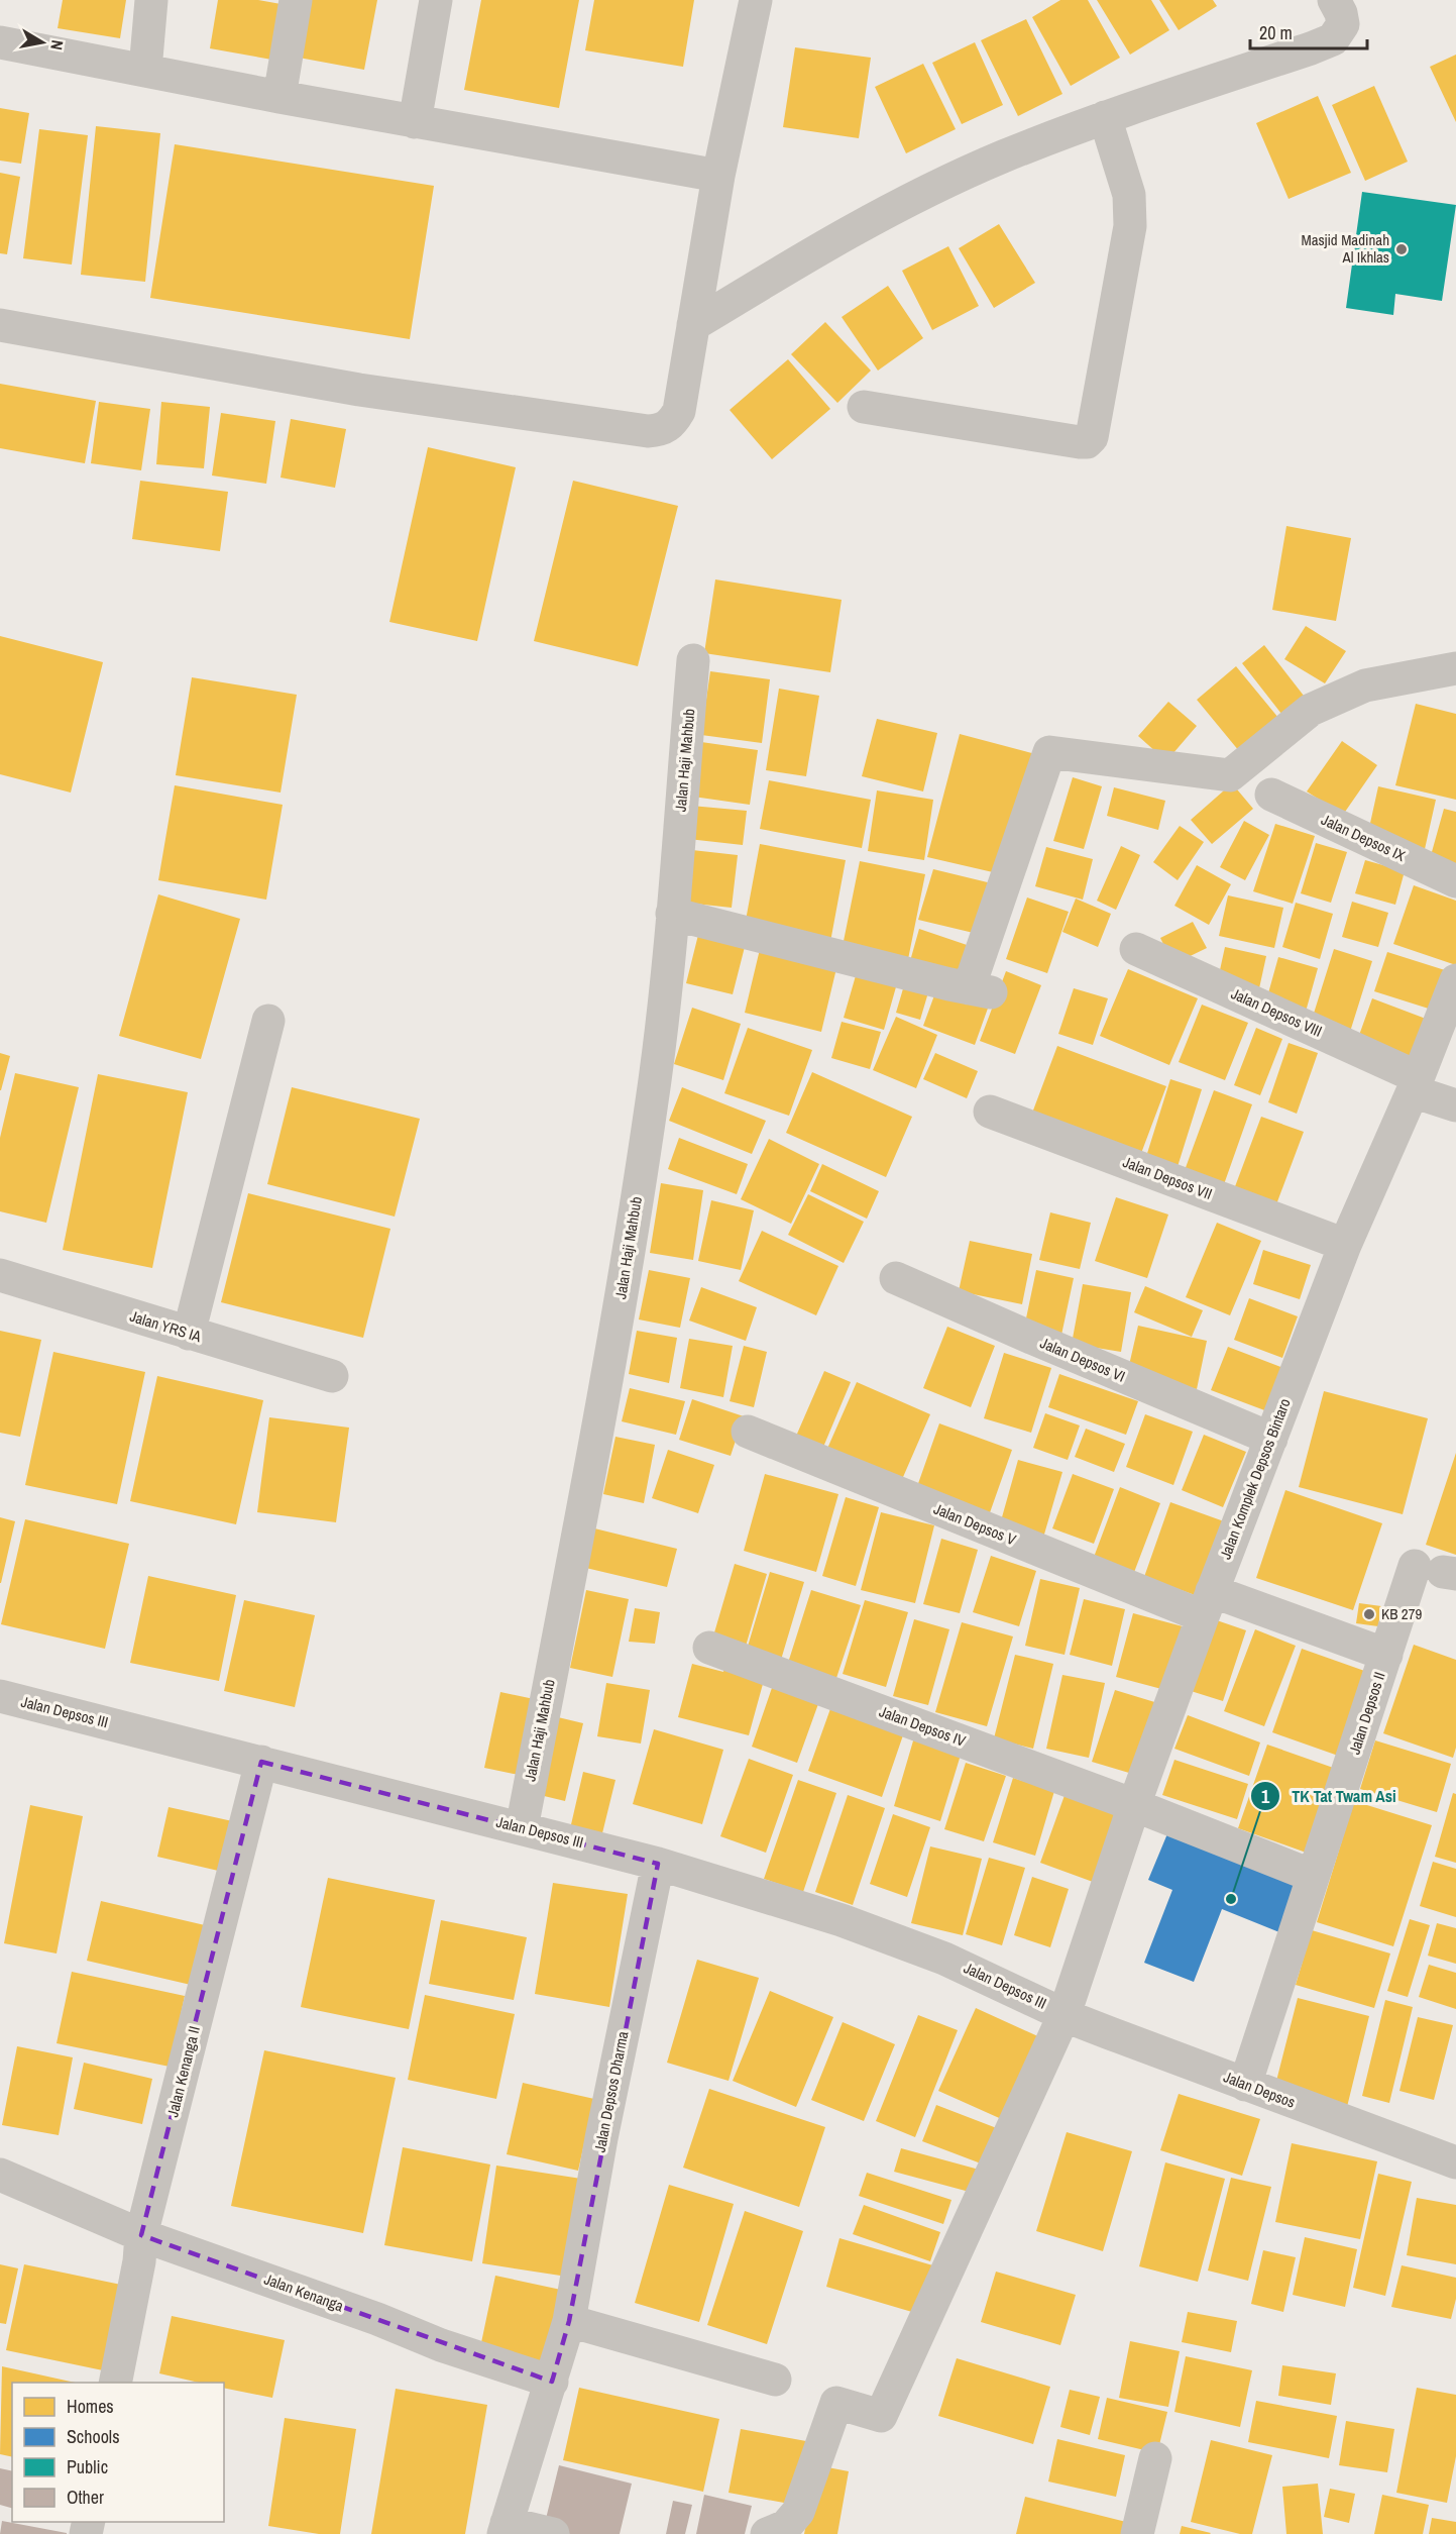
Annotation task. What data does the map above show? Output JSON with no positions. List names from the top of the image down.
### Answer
{
  "streets": {
    "street": [
      "Jalan Haji Mahbub",
      "Jalan Depsos IX",
      "Jalan Depsos VIII",
      "Jalan Depsos VII",
      "Jalan YRS IA",
      "Jalan Depsos VI",
      "Jalan Komplek Depsos Bintaro",
      "Jalan Depsos V",
      "Jalan Depsos III",
      "Jalan Depsos II",
      "Jalan Depsos IV",
      "Jalan Kenanga II",
      "Jalan Depsos",
      "Jalan Depsos Dharma",
      "Jalan Kenanga"
    ]
  },
  "crossings": [
    ["Jalan Haji Mahbub", "Jalan Depsos III"],
    ["Jalan Depsos VIII", "Jalan Komplek Depsos Bintaro"],
    ["Jalan Depsos VII", "Jalan Komplek Depsos Bintaro"],
    ["Jalan Depsos VI", "Jalan Komplek Depsos Bintaro"],
    ["Jalan Komplek Depsos Bintaro", "Jalan Depsos V"],
    ["Jalan Komplek Depsos Bintaro", "Jalan Depsos III"],
    ["Jalan Komplek Depsos Bintaro", "Jalan Depsos II"],
    ["Jalan Komplek Depsos Bintaro", "Jalan Depsos IV"],
    ["Jalan Komplek Depsos Bintaro", "Jalan Depsos"],
    ["Jalan Depsos V", "Jalan Depsos II"],
    ["Jalan Depsos III", "Jalan Kenanga II"],
    ["Jalan Depsos III", "Jalan Depsos"],
    ["Jalan Depsos III", "Jalan Depsos Dharma"],
    ["Jalan Depsos II", "Jalan Depsos"],
    ["Jalan Kenanga II", "Jalan Kenanga"]
  ],
  "places": ["Masjid Madinah Al Ikhlas", "KB 279", "TK Tat Twam Asi"],
  "legend": [
    "Homes",
    "Schools",
    "Public",
    "Other"
  ],
  "scale_bar": "20 m",
  "north": "right"
}
